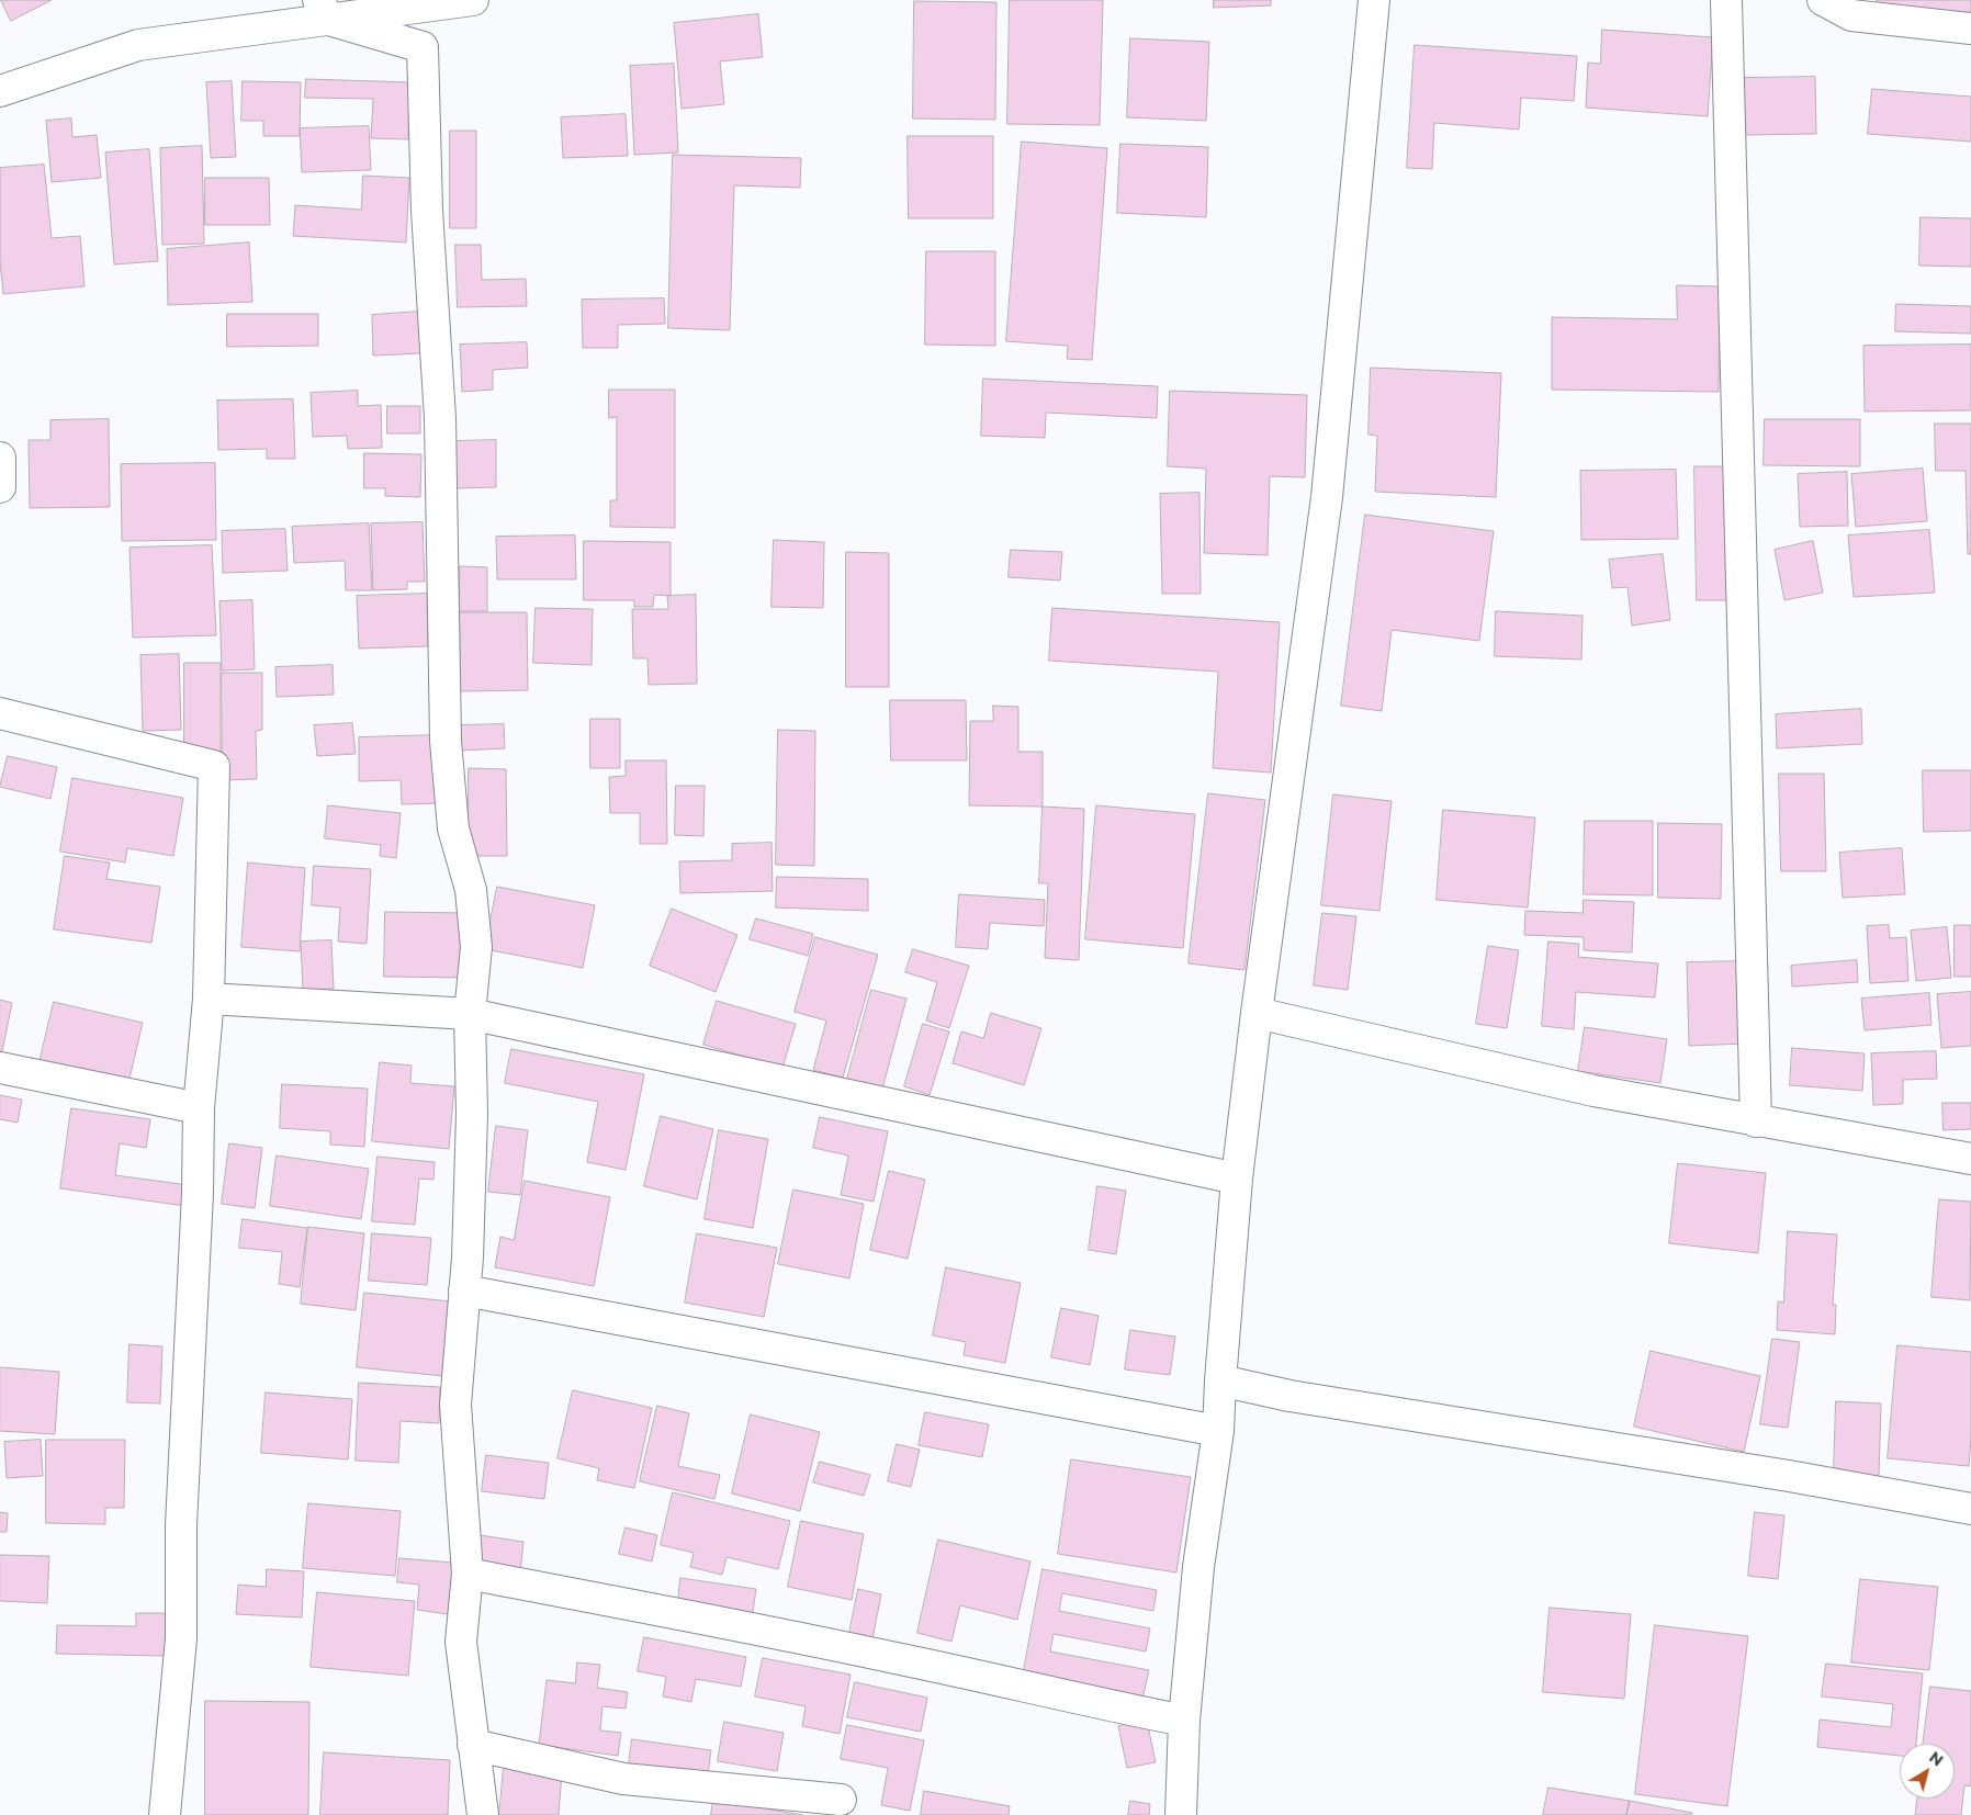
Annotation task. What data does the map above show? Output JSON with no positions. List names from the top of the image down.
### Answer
{
  "north": "top right"
}
